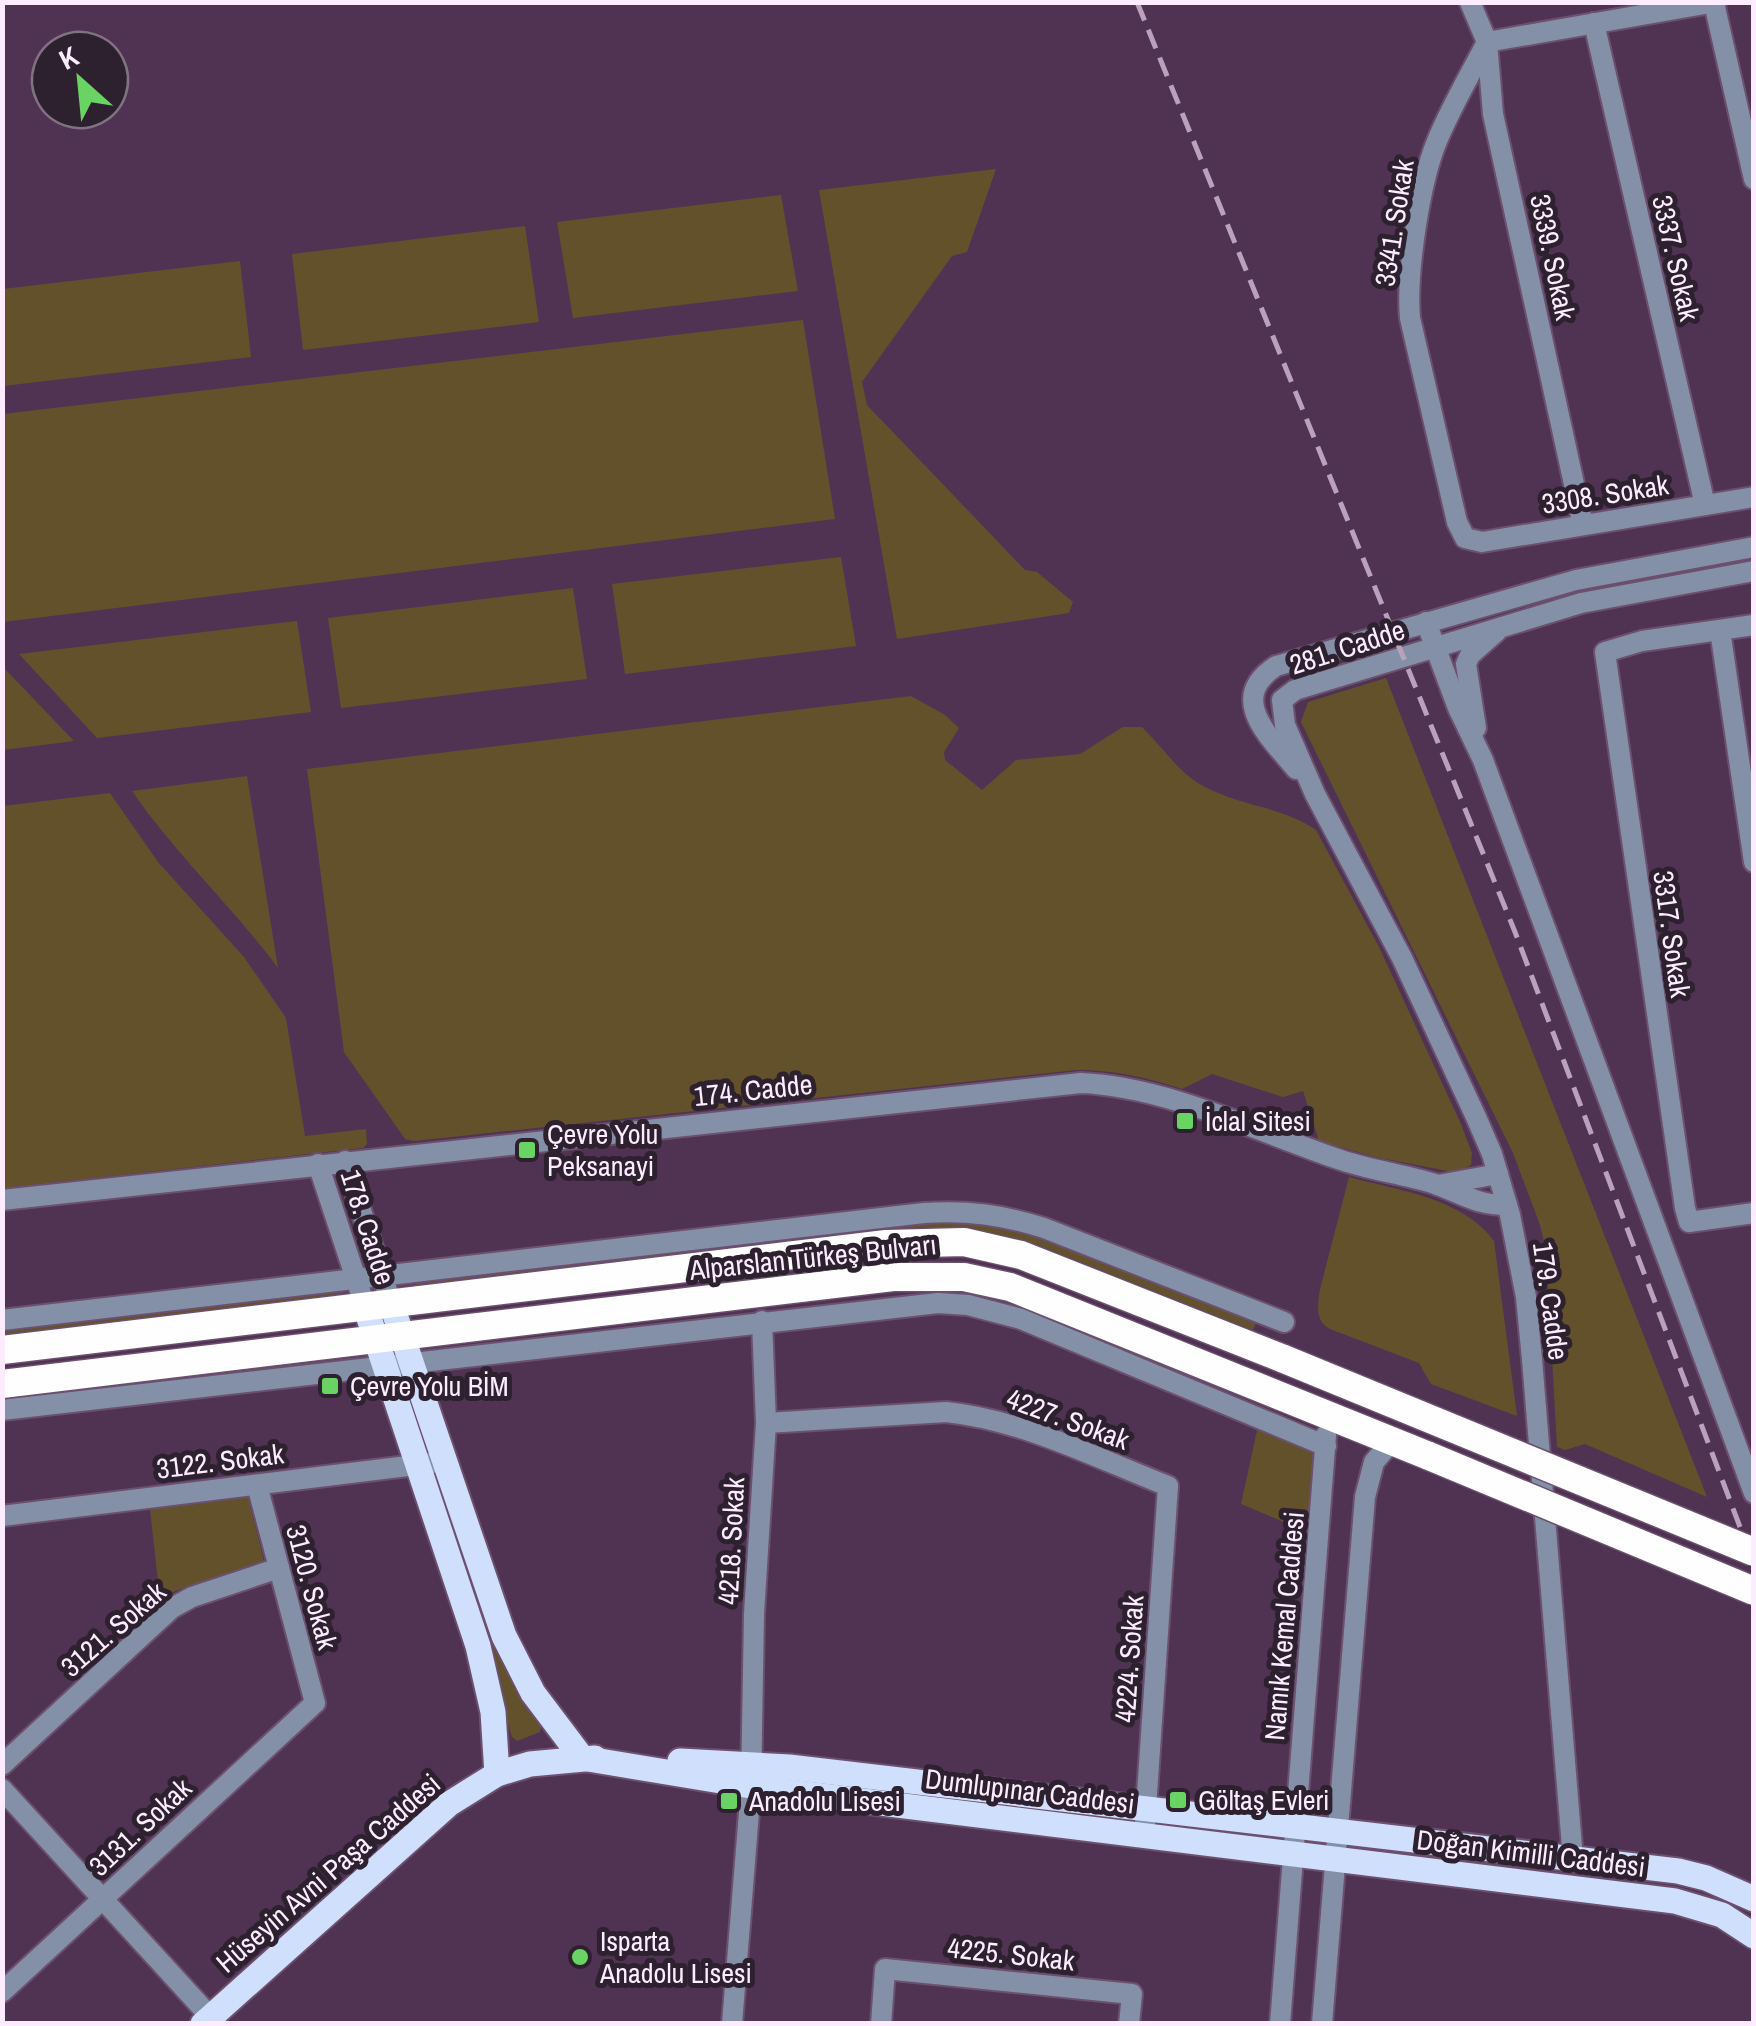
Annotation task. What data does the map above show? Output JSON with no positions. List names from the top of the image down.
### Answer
{
  "streets": {
    "highway": ["Alparslan Türkeş Bulvarı"],
    "main road": ["Dumlupınar Caddesi", "Doğan Kimilli Caddesi", "Hüseyin Avni Paşa Caddesi"],
    "street": [
      "3341. Sokak",
      "3339. Sokak",
      "3337. Sokak",
      "3308. Sokak",
      "281. Cadde",
      "3317. Sokak",
      "174. Cadde",
      "178. Cadde",
      "179. Cadde",
      "4227. Sokak",
      "3122. Sokak",
      "4218. Sokak",
      "3120. Sokak",
      "Namık Kemal Caddesi",
      "3121. Sokak",
      "4224. Sokak",
      "3131. Sokak",
      "4225. Sokak"
    ]
  },
  "crossings": [
    ["3341. Sokak", "3339. Sokak"],
    ["3341. Sokak", "3308. Sokak"],
    ["3339. Sokak", "3308. Sokak"],
    ["3337. Sokak", "3308. Sokak"],
    ["281. Cadde", "179. Cadde"],
    ["174. Cadde", "178. Cadde"],
    ["174. Cadde", "179. Cadde"],
    ["178. Cadde", "Alparslan Türkeş Bulvarı"],
    ["Alparslan Türkeş Bulvarı", "Namık Kemal Caddesi"],
    ["179. Cadde", "Doğan Kimilli Caddesi"],
    ["4227. Sokak", "4218. Sokak"],
    ["4227. Sokak", "4224. Sokak"],
    ["3122. Sokak", "3120. Sokak"],
    ["4218. Sokak", "Dumlupınar Caddesi"],
    ["3120. Sokak", "3121. Sokak"],
    ["3120. Sokak", "3131. Sokak"],
    ["Namık Kemal Caddesi", "Dumlupınar Caddesi"],
    ["Namık Kemal Caddesi", "Doğan Kimilli Caddesi"],
    ["4224. Sokak", "Dumlupınar Caddesi"],
    ["Dumlupınar Caddesi", "Doğan Kimilli Caddesi"],
    ["Dumlupınar Caddesi", "Hüseyin Avni Paşa Caddesi"]
  ],
  "places": {
    "transit": [
      "İclal Sitesi",
      "Çevre Yolu Peksanayi",
      "Çevre Yolu BİM",
      "Göltaş Evleri",
      "Anadolu Lisesi"
    ],
    "other": ["Isparta Anadolu Lisesi"]
  },
  "north": "top left"
}
